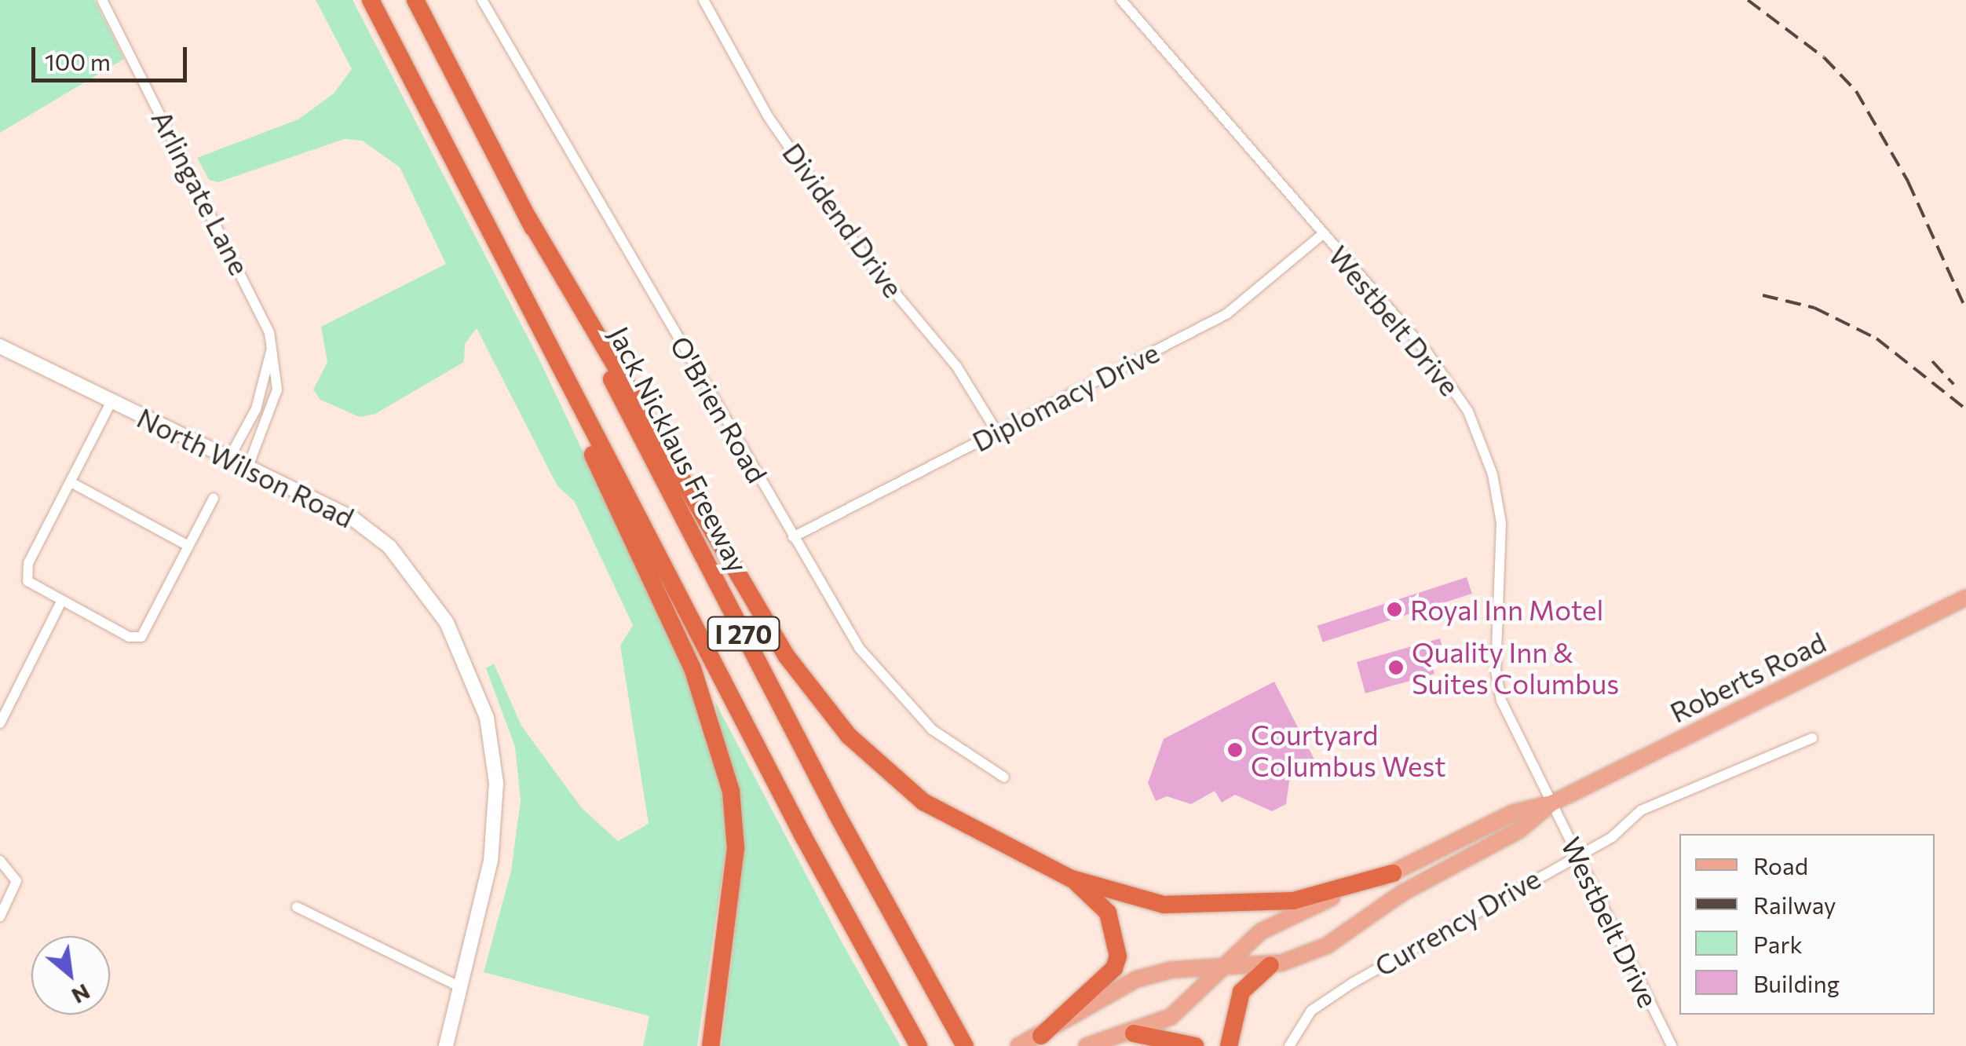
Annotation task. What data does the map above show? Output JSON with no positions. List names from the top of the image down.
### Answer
{
  "streets": {
    "highway": ["Jack Nicklaus Freeway", "I 270"],
    "main road": ["North Wilson Road", "Roberts Road"],
    "street": [
      "Arlingate Lane",
      "Dividend Drive",
      "Westbelt Drive",
      "Diplomacy Drive",
      "O'Brien Road",
      "Currency Drive"
    ]
  },
  "crossings": [
    ["Arlingate Lane", "North Wilson Road"],
    ["Dividend Drive", "Diplomacy Drive"],
    ["Westbelt Drive", "Diplomacy Drive"],
    ["Westbelt Drive", "Roberts Road"],
    ["Westbelt Drive", "Currency Drive"],
    ["Diplomacy Drive", "O'Brien Road"]
  ],
  "places": ["Royal Inn Motel", "Quality Inn & Suites Columbus", "Courtyard Columbus West"],
  "legend": [
    "Road",
    "Railway",
    "Park",
    "Building"
  ],
  "scale_bar": "100 m",
  "north": "bottom right"
}
